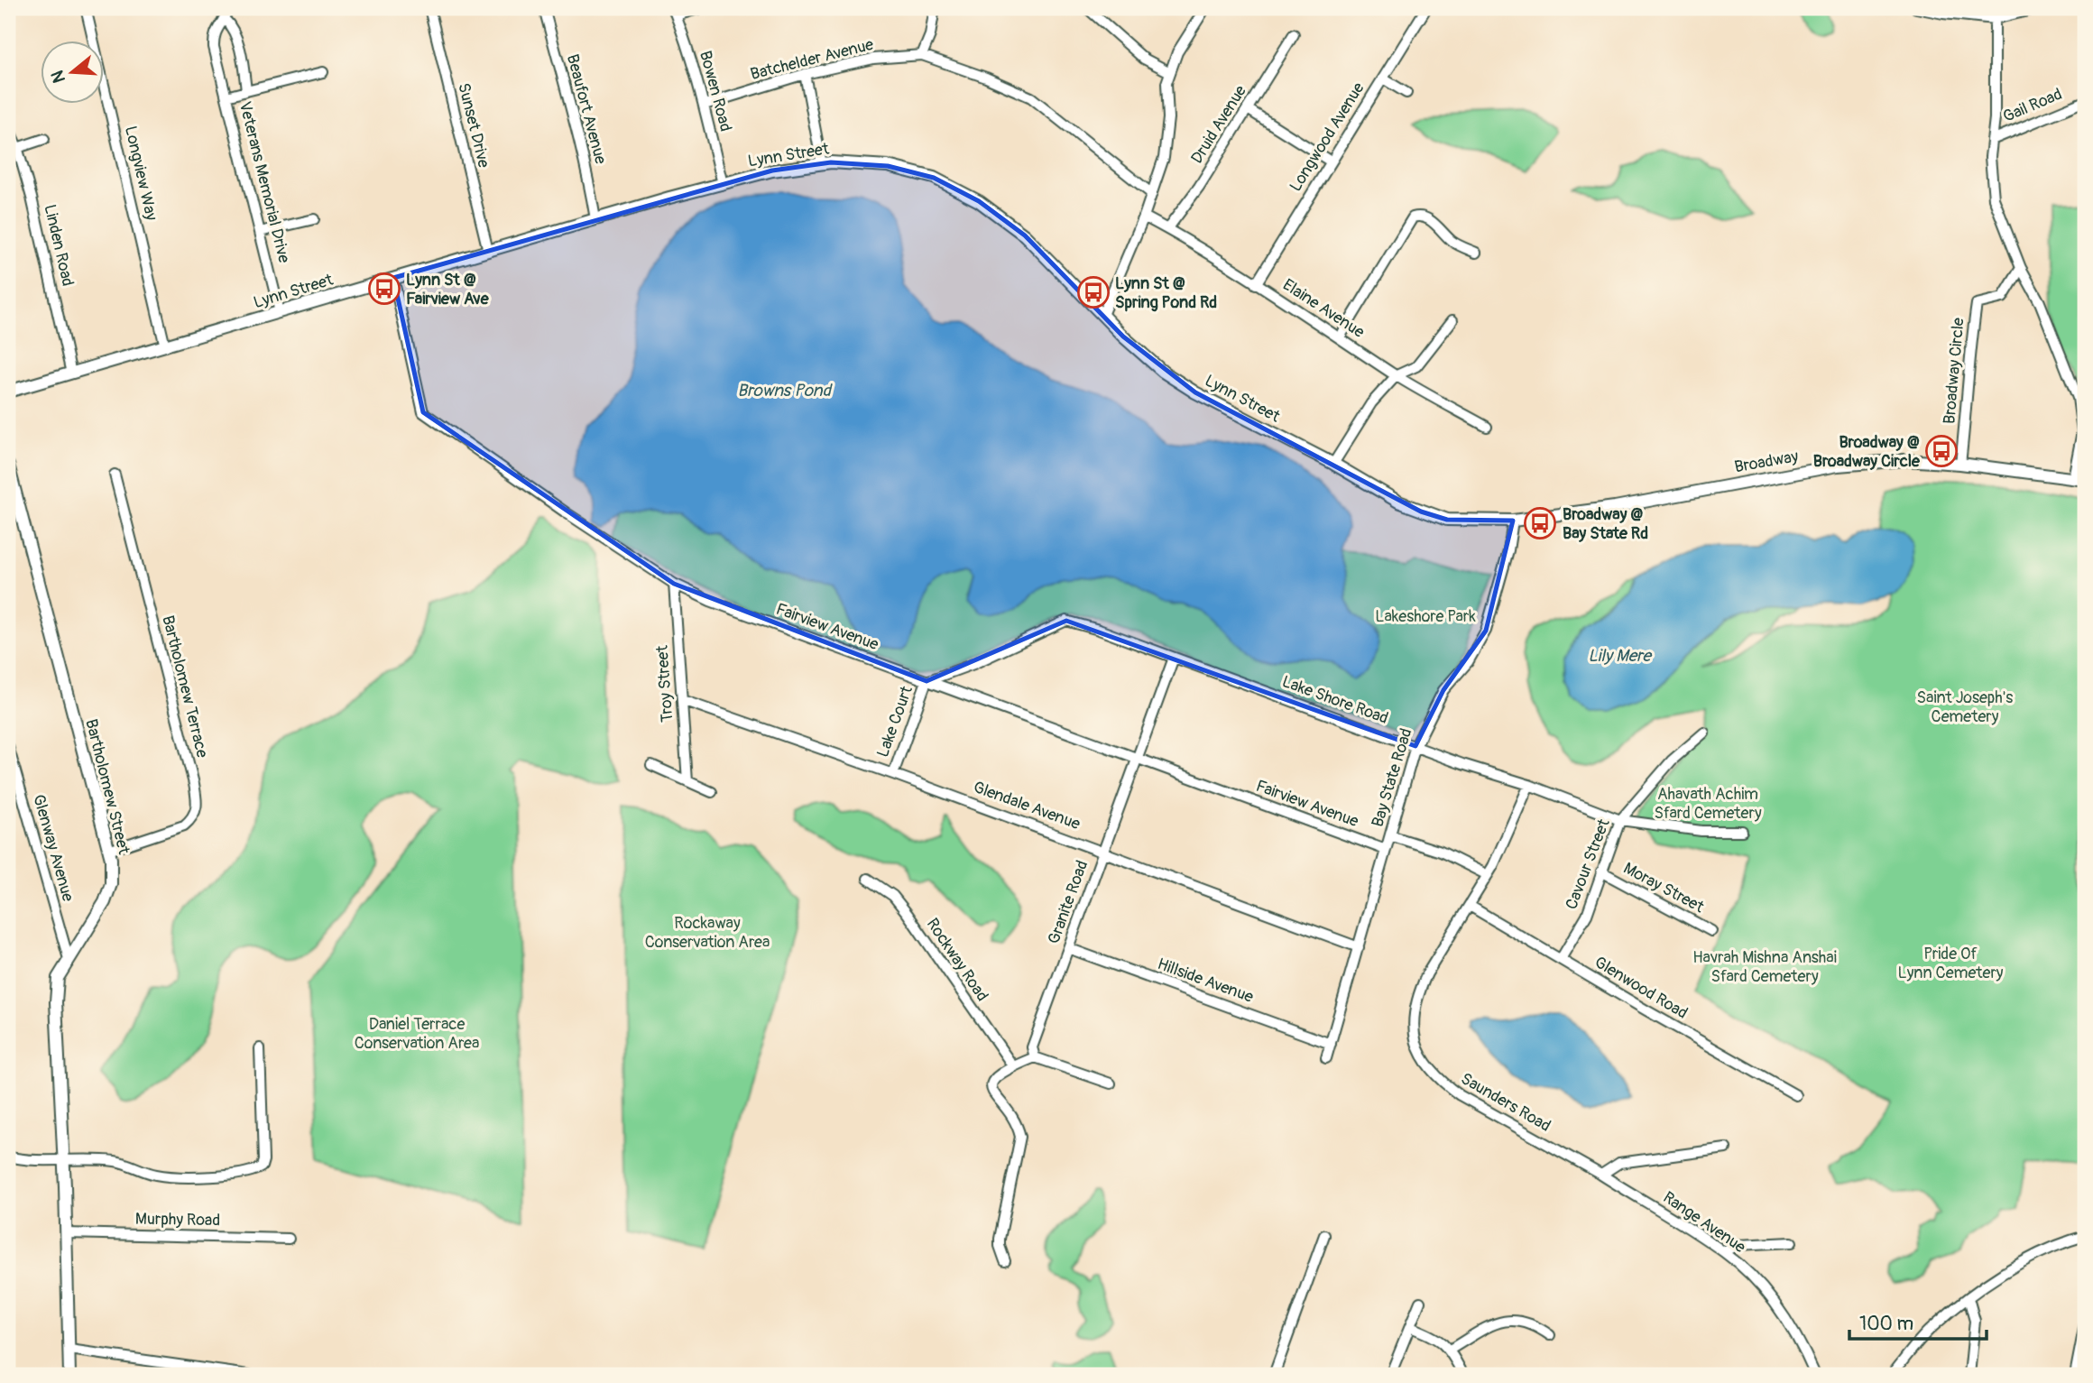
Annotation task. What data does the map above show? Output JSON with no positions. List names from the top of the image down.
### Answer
{
  "streets": {
    "main road": ["Lynn Street", "Broadway", "Bartholomew Street"],
    "street": [
      "Batchelder Avenue",
      "Bowen Road",
      "Gail Road",
      "Beaufort Avenue",
      "Druid Avenue",
      "Sunset Drive",
      "Longwood Avenue",
      "Longview Way",
      "Veterans Memorial Drive",
      "Linden Road",
      "Elaine Avenue",
      "Broadway Circle",
      "Fairview Avenue",
      "Troy Street",
      "Bartholomew Terrace",
      "Lake Shore Road",
      "Lake Court",
      "Bay State Road",
      "Glendale Avenue",
      "Glenway Avenue",
      "Cavour Street",
      "Moray Street",
      "Granite Road",
      "Rockway Road",
      "Hillside Avenue",
      "Glenwood Road",
      "Saunders Road",
      "Murphy Road",
      "Range Avenue"
    ]
  },
  "crossings": [
    ["Batchelder Avenue", "Bowen Road"],
    ["Bowen Road", "Lynn Street"],
    ["Beaufort Avenue", "Lynn Street"],
    ["Druid Avenue", "Elaine Avenue"],
    ["Sunset Drive", "Lynn Street"],
    ["Longwood Avenue", "Elaine Avenue"],
    ["Lynn Street", "Longview Way"],
    ["Lynn Street", "Veterans Memorial Drive"],
    ["Lynn Street", "Linden Road"],
    ["Lynn Street", "Broadway"],
    ["Lynn Street", "Fairview Avenue"],
    ["Broadway Circle", "Broadway"],
    ["Broadway", "Bay State Road"],
    ["Fairview Avenue", "Troy Street"],
    ["Fairview Avenue", "Lake Shore Road"],
    ["Fairview Avenue", "Lake Court"],
    ["Fairview Avenue", "Bay State Road"],
    ["Fairview Avenue", "Granite Road"],
    ["Troy Street", "Glendale Avenue"],
    ["Bartholomew Terrace", "Bartholomew Street"],
    ["Lake Shore Road", "Lake Court"],
    ["Lake Shore Road", "Bay State Road"],
    ["Lake Shore Road", "Cavour Street"],
    ["Lake Shore Road", "Granite Road"],
    ["Lake Shore Road", "Saunders Road"],
    ["Lake Court", "Glendale Avenue"],
    ["Bay State Road", "Glendale Avenue"],
    ["Bay State Road", "Hillside Avenue"],
    ["Bartholomew Street", "Glenway Avenue"],
    ["Bartholomew Street", "Murphy Road"],
    ["Glendale Avenue", "Granite Road"],
    ["Cavour Street", "Moray Street"],
    ["Cavour Street", "Glenwood Road"],
    ["Granite Road", "Hillside Avenue"],
    ["Glenwood Road", "Saunders Road"],
    ["Saunders Road", "Range Avenue"]
  ],
  "water": ["Browns Pond", "Lily Mere"],
  "parks": [
    "Lakeshore Park",
    "Saint Joseph's Cemetery",
    "Ahavath Achim Sfard Cemetery",
    "Rockaway Conservation Area",
    "Pride Of Lynn Cemetery",
    "Havrah Mishna Anshai Sfard Cemetery",
    "Daniel Terrace Conservation Area"
  ],
  "places": {
    "bus stop": [
      "Lynn St @ Fairview Ave",
      "Lynn St @ Spring Pond Rd",
      "Broadway @ Broadway Circle",
      "Broadway @ Bay State Rd"
    ]
  },
  "scale_bar": "100 m",
  "north": "left"
}
